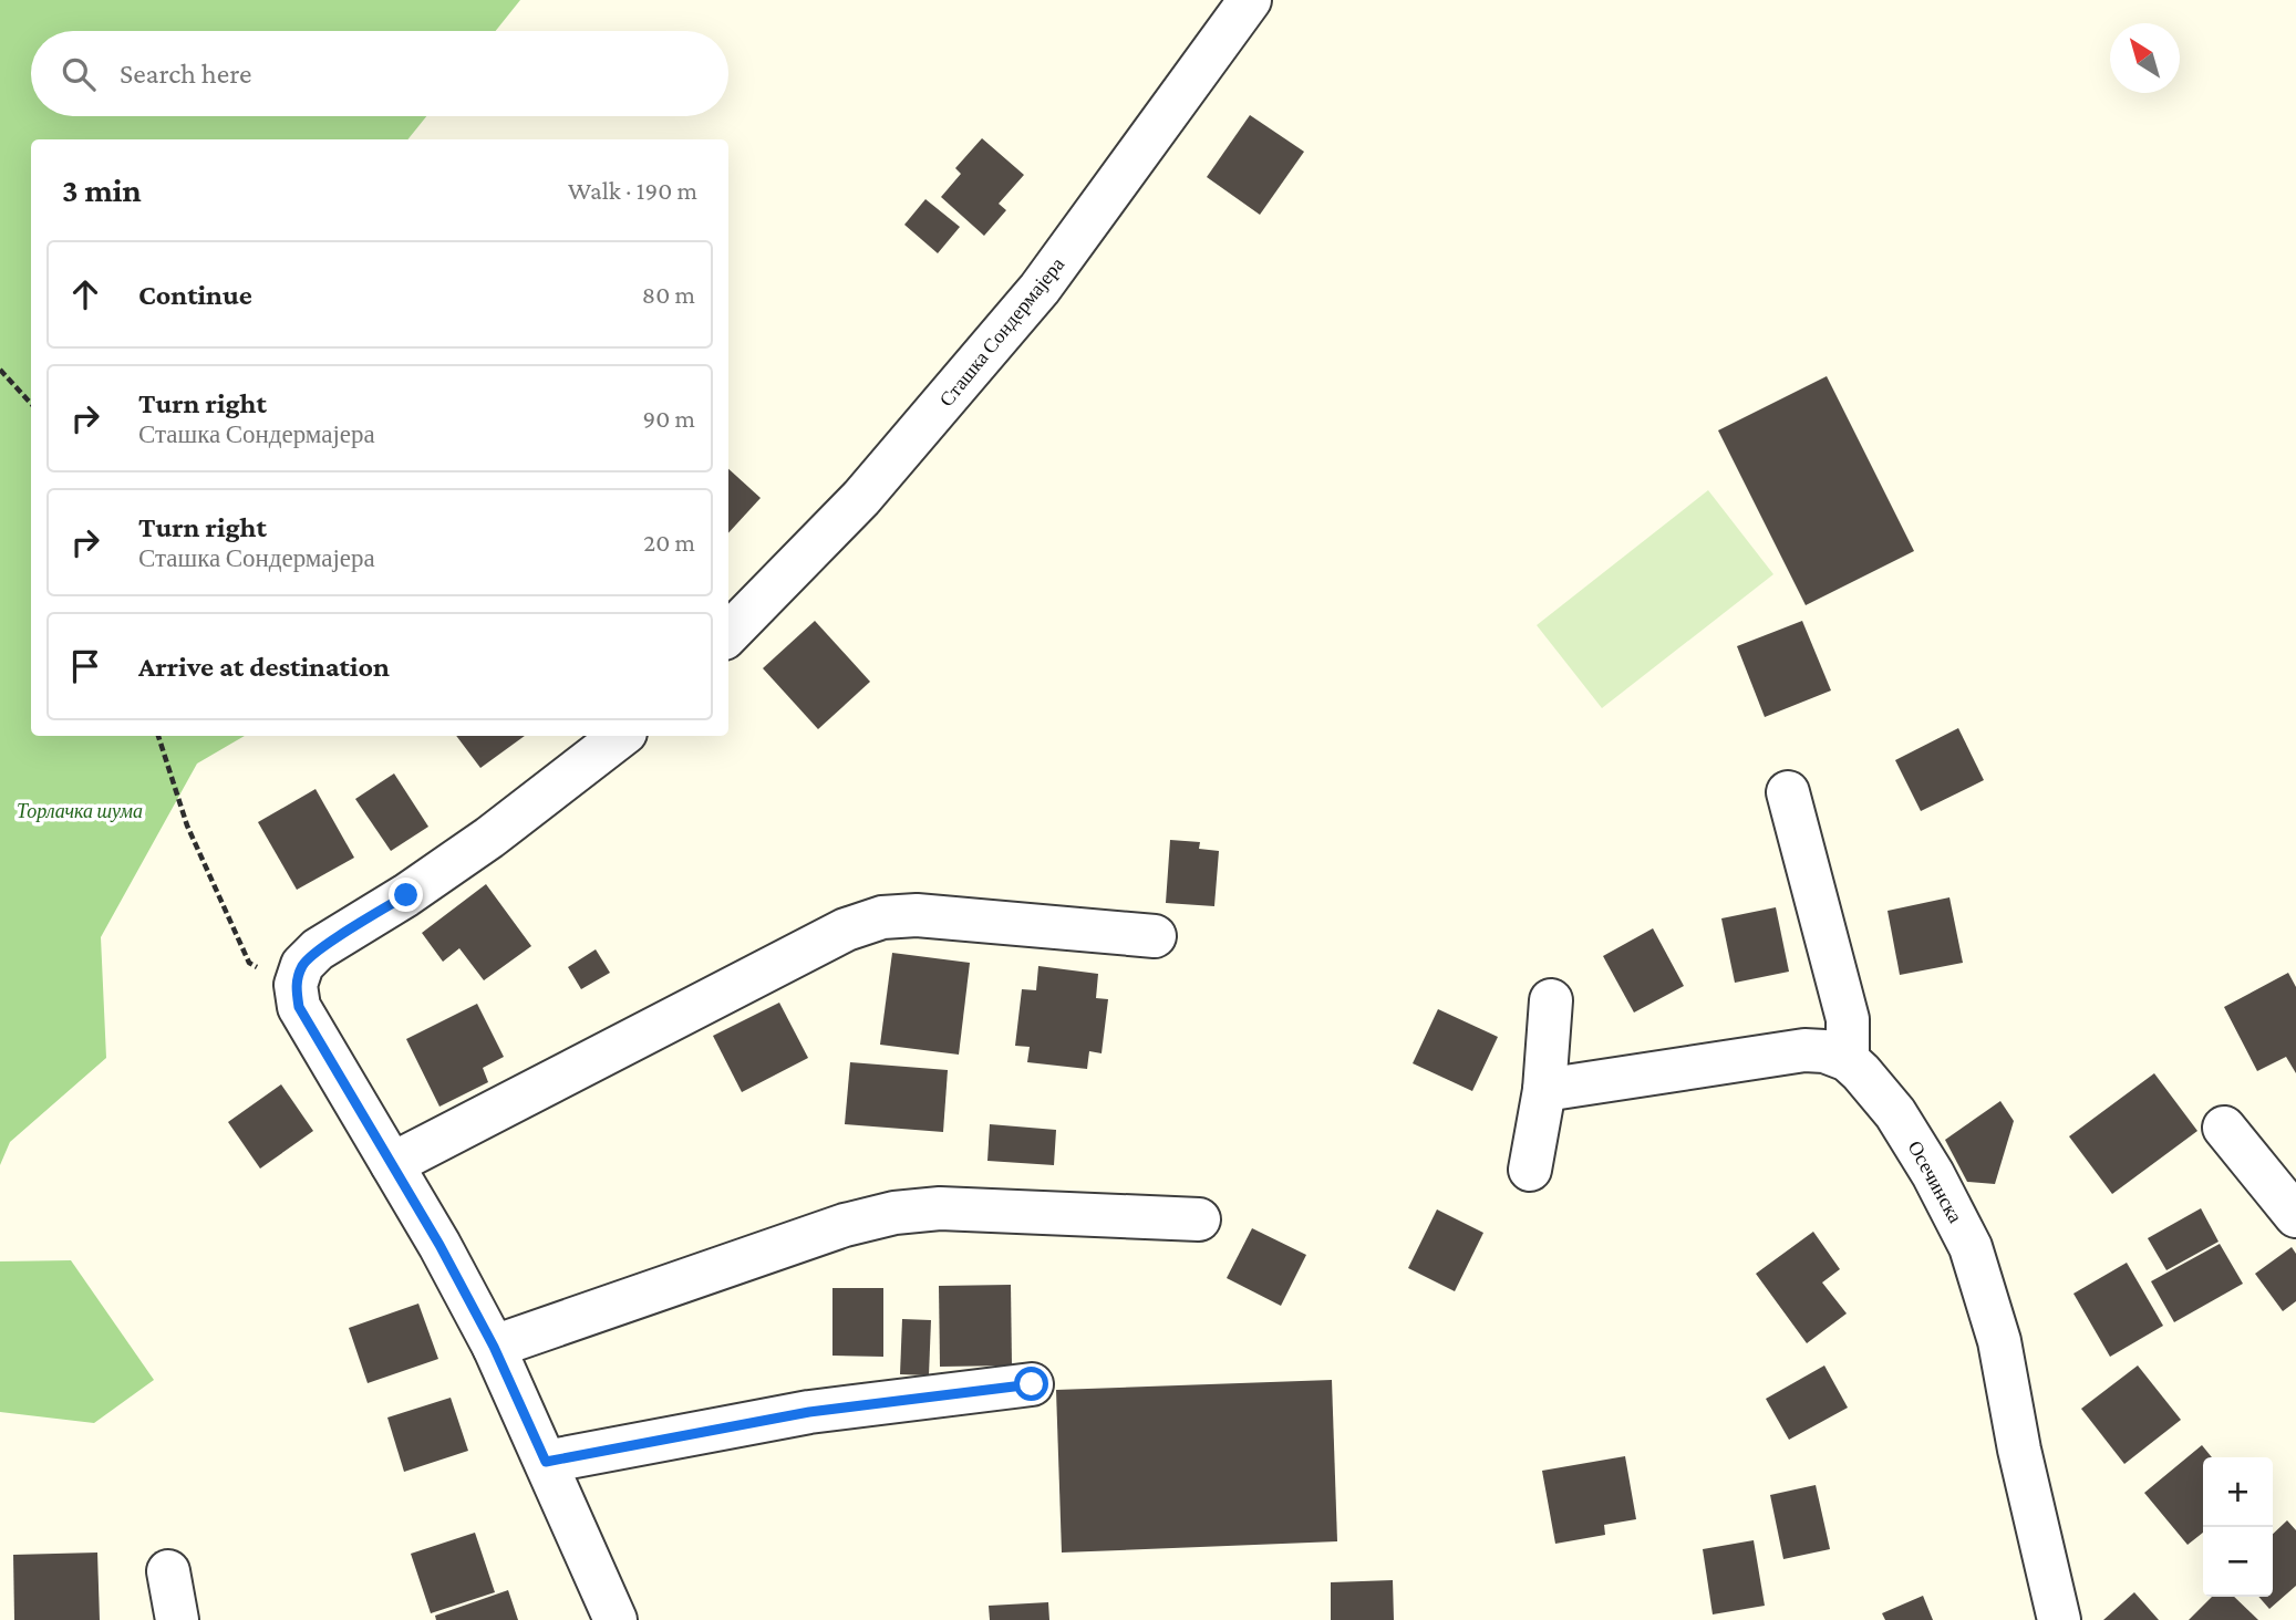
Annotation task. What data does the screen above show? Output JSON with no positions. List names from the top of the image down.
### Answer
{
  "streets": {
    "street": ["Сташка Сондермајера", "Осечинска"]
  },
  "parks": ["Торлачка шума"],
  "north": "top left",
  "page": {
    "search": "Search here",
    "heading": ["3 min", "Walk · 190 m"],
    "list": [
      ["Continue", "80 m"],
      ["Turn right", "Сташка Сондермајера", "90 m"],
      ["Turn right", "Сташка Сондермајера", "20 m"],
      "Arrive at destination"
    ],
    "map_buttons": ["+", "−"]
  }
}
